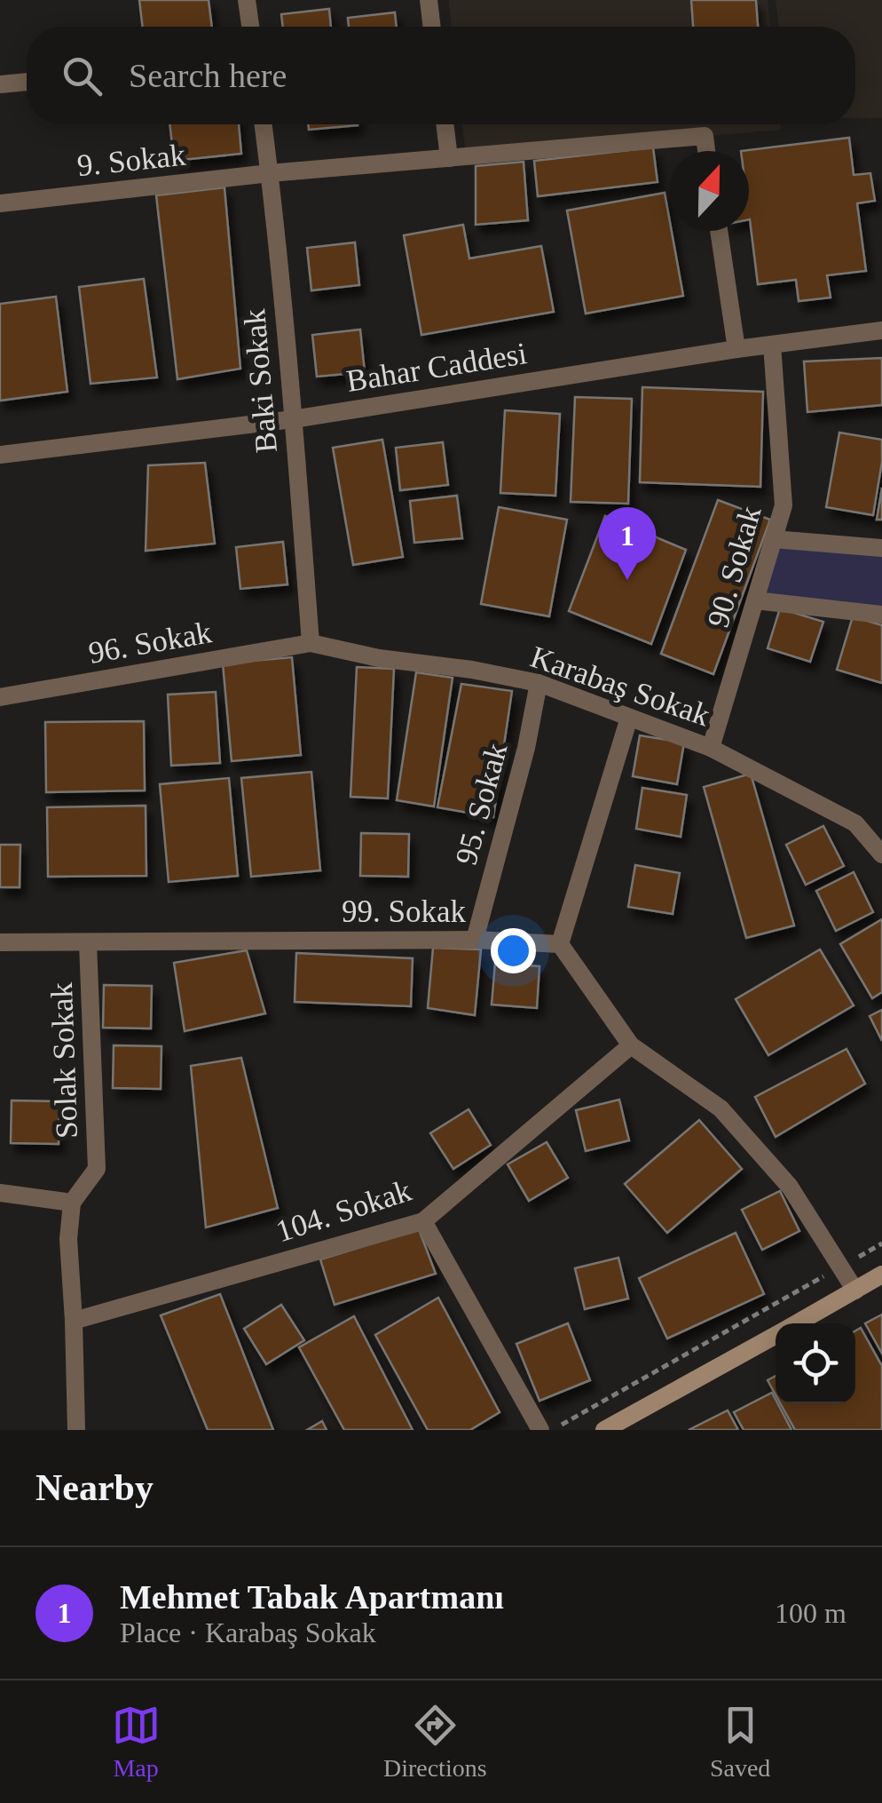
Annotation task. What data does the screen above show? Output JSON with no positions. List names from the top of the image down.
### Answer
{
  "streets": {
    "street": [
      "9. Sokak",
      "Bahar Caddesi",
      "Baki Sokak",
      "90. Sokak",
      "96. Sokak",
      "Karabaş Sokak",
      "95. Sokak",
      "99. Sokak",
      "Solak Sokak",
      "104. Sokak"
    ]
  },
  "crossings": [
    ["9. Sokak", "Baki Sokak"],
    ["Bahar Caddesi", "Baki Sokak"],
    ["Bahar Caddesi", "90. Sokak"],
    ["Baki Sokak", "96. Sokak"],
    ["Baki Sokak", "Karabaş Sokak"],
    ["90. Sokak", "Karabaş Sokak"],
    ["96. Sokak", "Karabaş Sokak"],
    ["Karabaş Sokak", "95. Sokak"],
    ["95. Sokak", "99. Sokak"],
    ["99. Sokak", "Solak Sokak"]
  ],
  "north": "top",
  "page": {
    "search": "Search here",
    "pins": "1",
    "heading": "Nearby",
    "list": [
      {
        "mark": "1",
        "name": "Mehmet Tabak Apartmanı",
        "note": "Place · Karabaş Sokak",
        "value": "100 m"
      }
    ],
    "nav": ["Map", "Directions", "Saved"]
  }
}
